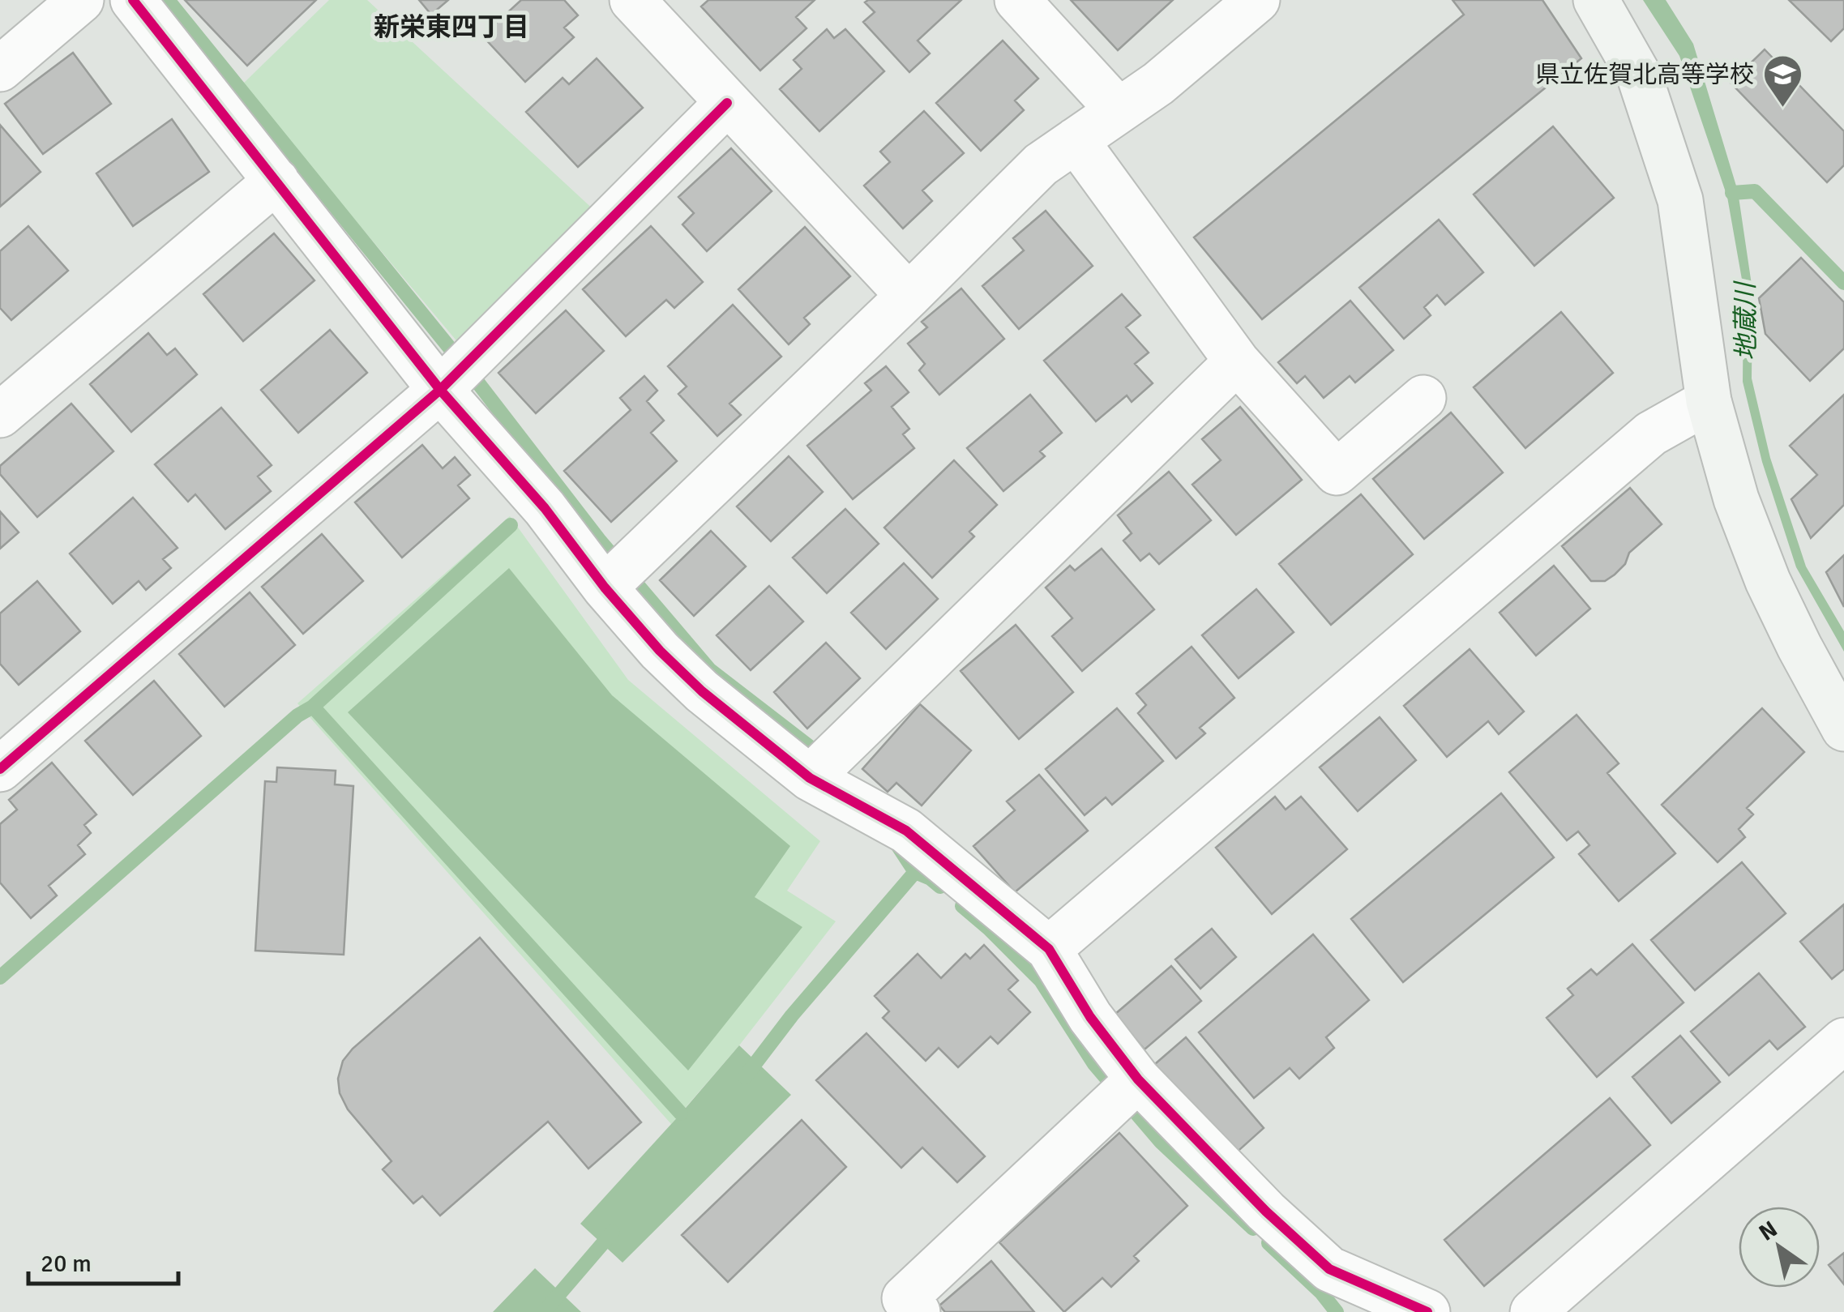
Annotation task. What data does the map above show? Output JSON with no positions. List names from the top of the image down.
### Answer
{
  "districts": ["新栄東四丁目"],
  "water": ["地蔵川"],
  "places": {
    "school or university": ["県立佐賀北高等学校"]
  },
  "scale_bar": "20 m",
  "north": "top left"
}
